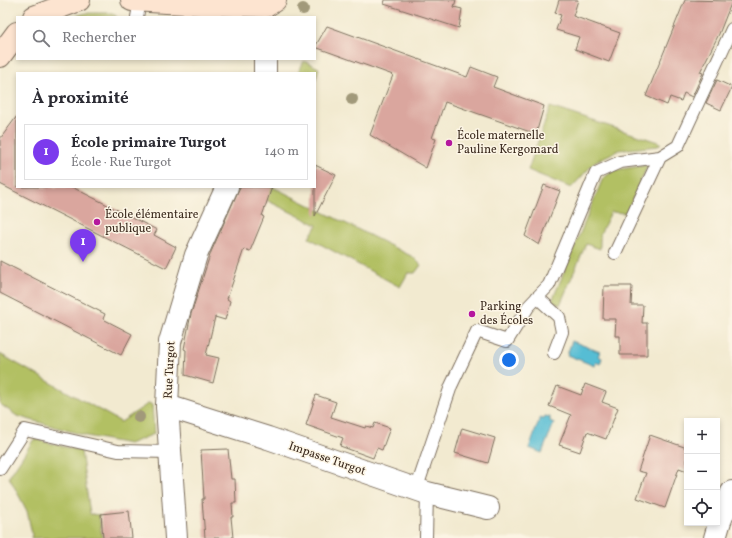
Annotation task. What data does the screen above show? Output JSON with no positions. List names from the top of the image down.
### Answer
{
  "streets": {
    "street": ["Rue Turgot", "Impasse Turgot"]
  },
  "crossings": [
    ["Rue Turgot", "Impasse Turgot"]
  ],
  "places": ["École maternelle Pauline Kergomard", "École élémentaire publique", "Parking des Écoles"],
  "page": {
    "search": "Rechercher",
    "heading": "À proximité",
    "list": [
      {
        "mark": "1",
        "name": "École primaire Turgot",
        "note": "École · Rue Turgot",
        "value": "140 m"
      }
    ],
    "pins": "1",
    "map_buttons": ["+", "−"]
  }
}
